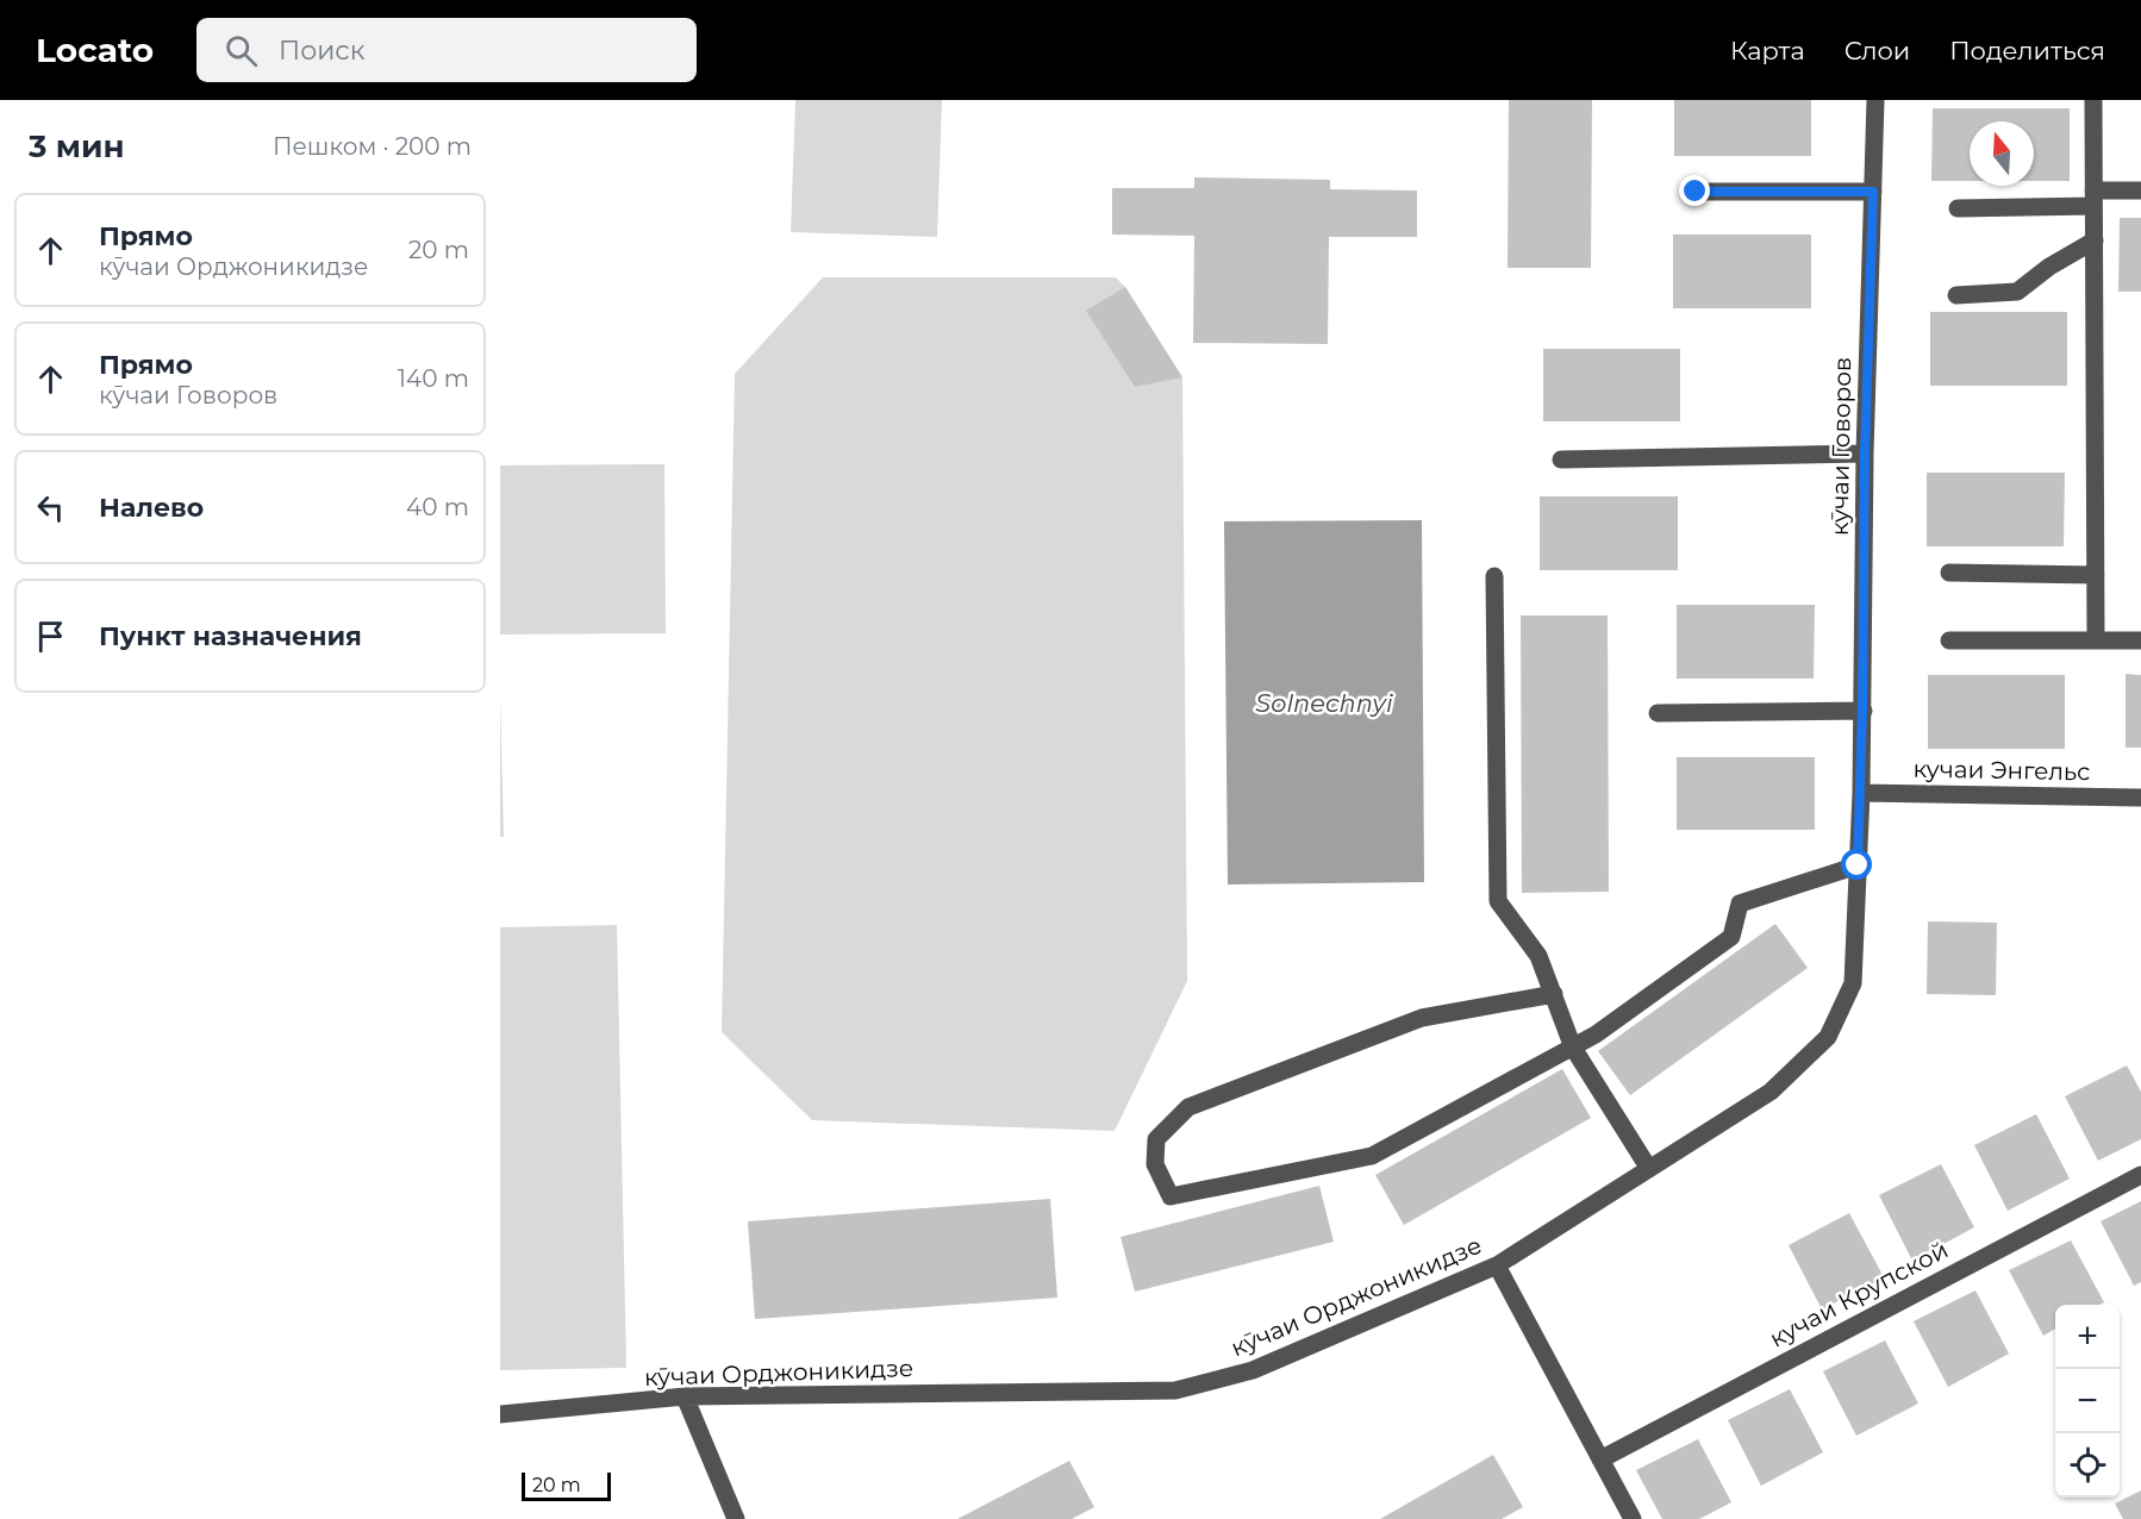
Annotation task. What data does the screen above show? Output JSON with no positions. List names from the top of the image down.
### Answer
{
  "streets": {
    "street": [
      "кӯчаи Говоров",
      "кучаи Энгельс",
      "кучаи Крупской",
      "кӯчаи Орджоникидзе"
    ]
  },
  "crossings": [
    ["кӯчаи Говоров", "кучаи Энгельс"],
    ["кӯчаи Говоров", "кӯчаи Орджоникидзе"],
    ["кучаи Энгельс", "кӯчаи Орджоникидзе"]
  ],
  "water": ["Solnechnyi"],
  "scale_bar": "20 m",
  "north": "top",
  "page": {
    "header": "Locato",
    "search": "Поиск",
    "nav": ["Карта", "Слои", "Поделиться"],
    "heading": ["3 мин", "Пешком · 200 m"],
    "list": [
      ["Прямо", "кӯчаи Орджоникидзе", "20 m"],
      ["Прямо", "кӯчаи Говоров", "140 m"],
      ["Налево", "40 m"],
      "Пункт назначения"
    ],
    "map_buttons": ["+", "−"],
    "scale": "20 m"
  }
}
